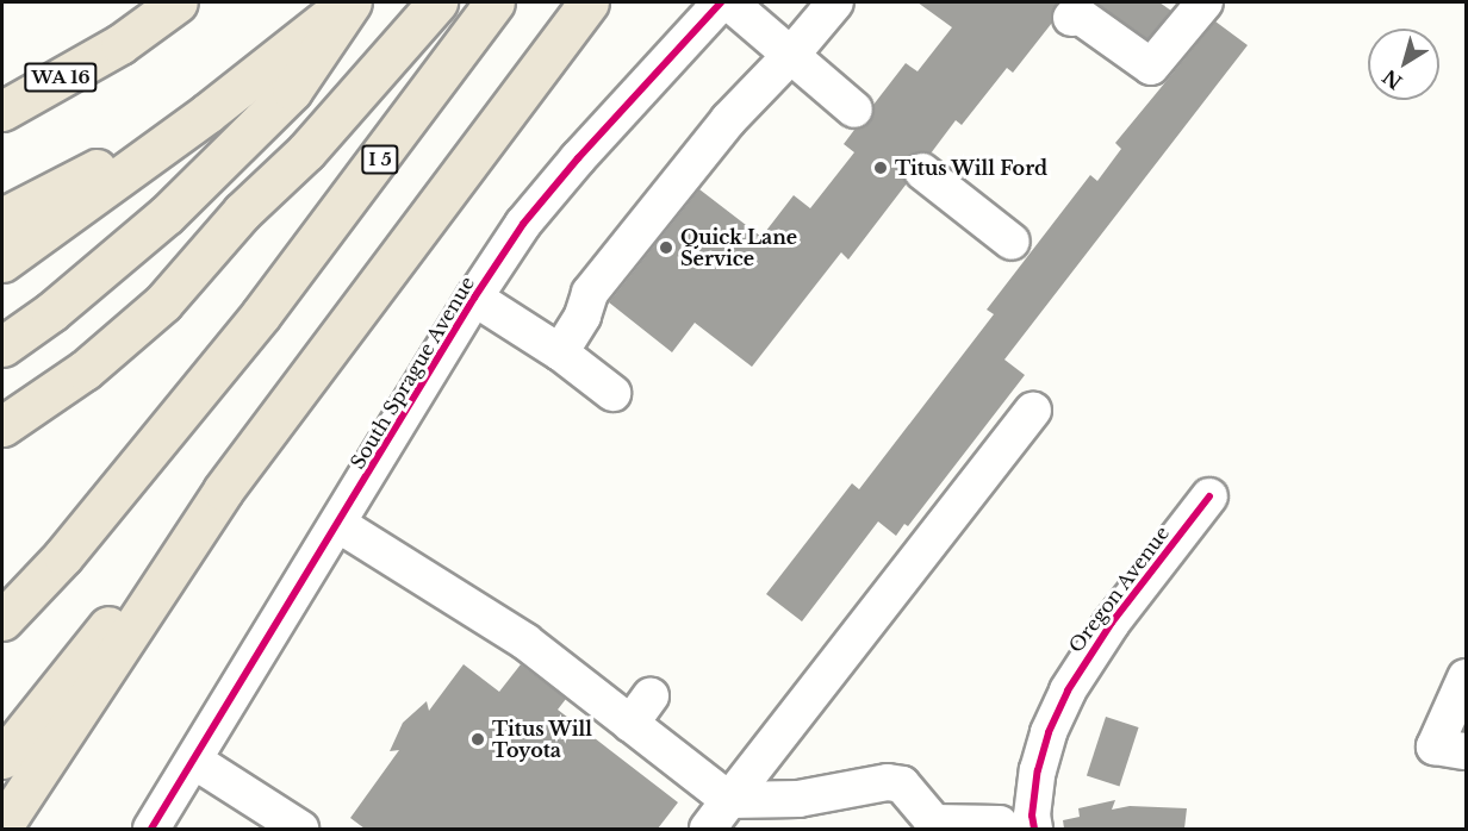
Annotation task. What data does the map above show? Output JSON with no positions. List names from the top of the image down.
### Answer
{
  "streets": {
    "highway": ["WA 16", "I 5"],
    "street": ["South Sprague Avenue", "Oregon Avenue"]
  },
  "places": ["Titus Will Ford", "Quick Lane Service", "Titus Will Toyota"],
  "north": "bottom left"
}
